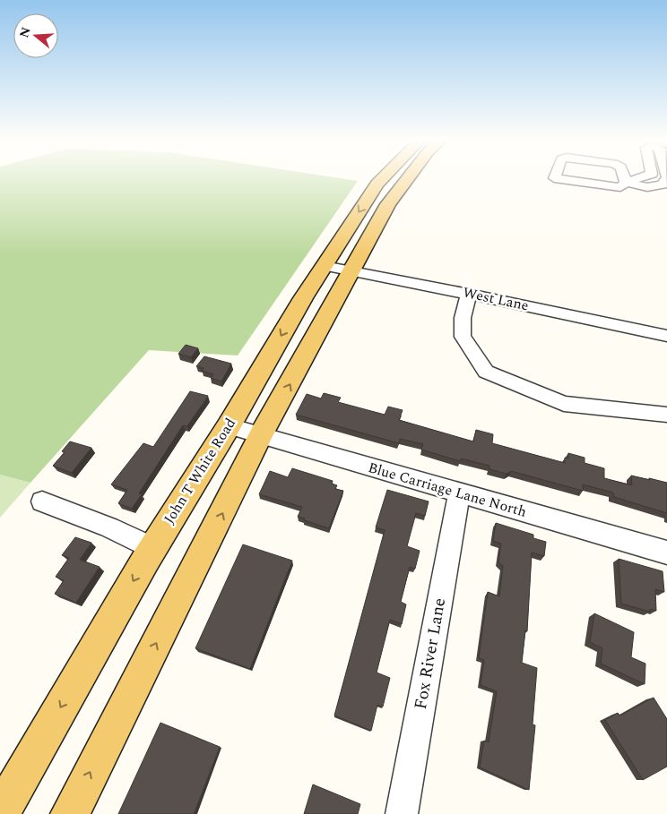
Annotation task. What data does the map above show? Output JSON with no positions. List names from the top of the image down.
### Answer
{
  "streets": {
    "main road": ["John T White Road"],
    "street": ["West Lane", "Blue Carriage Lane North", "Fox River Lane"]
  },
  "crossings": [
    ["West Lane", "John T White Road"],
    ["John T White Road", "Blue Carriage Lane North"],
    ["Blue Carriage Lane North", "Fox River Lane"]
  ],
  "north": "left"
}
